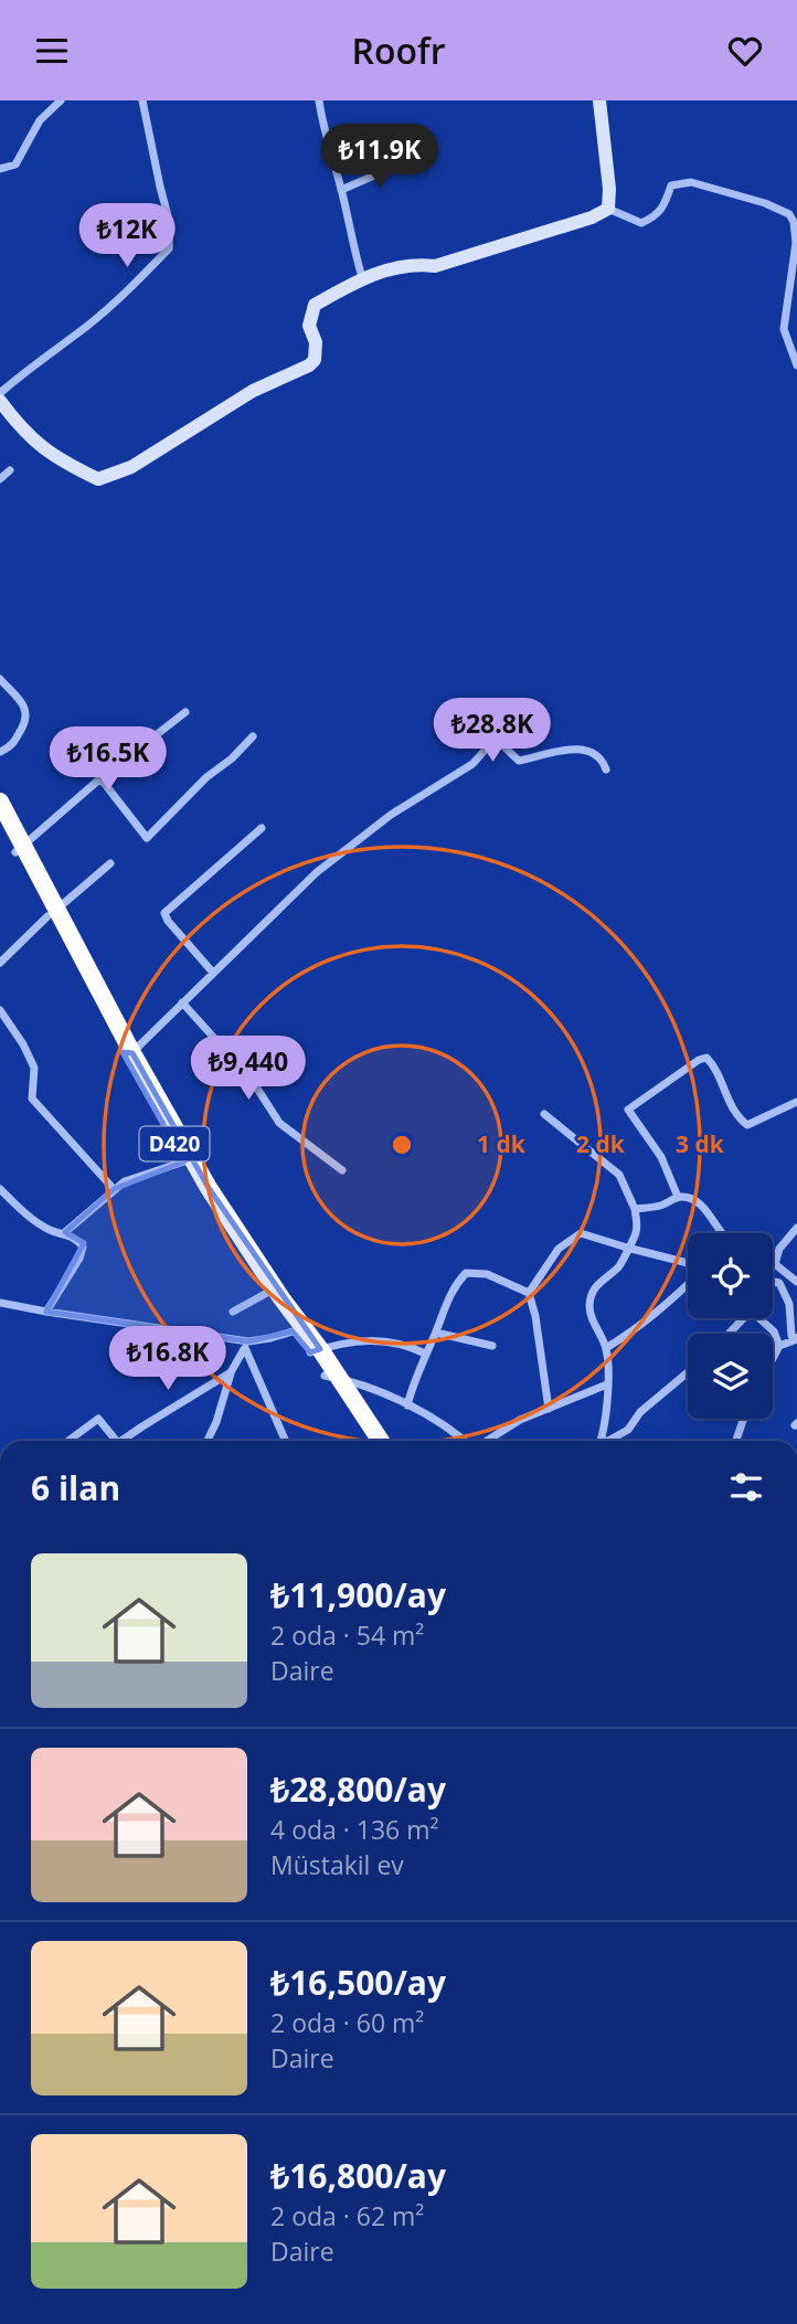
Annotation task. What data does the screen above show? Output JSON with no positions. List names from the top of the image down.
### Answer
{
  "streets": {
    "highway": ["D420"]
  },
  "page": {
    "header": "Roofr",
    "price": [
      "₺11.9K",
      "₺12K",
      "₺28.8K",
      "₺16.5K",
      "₺9,440",
      "₺16.8K"
    ],
    "heading": "6 ilan",
    "list": [
      {
        "name": "₺11,900/ay",
        "note": "2 oda · 54 m² · Daire"
      },
      {
        "name": "₺28,800/ay",
        "note": "4 oda · 136 m² · Müstakil ev"
      },
      {
        "name": "₺16,500/ay",
        "note": "2 oda · 60 m² · Daire"
      },
      {
        "name": "₺16,800/ay",
        "note": "2 oda · 62 m² · Daire"
      }
    ]
  },
  "rings": ["1 dk", "2 dk", "3 dk"]
}
